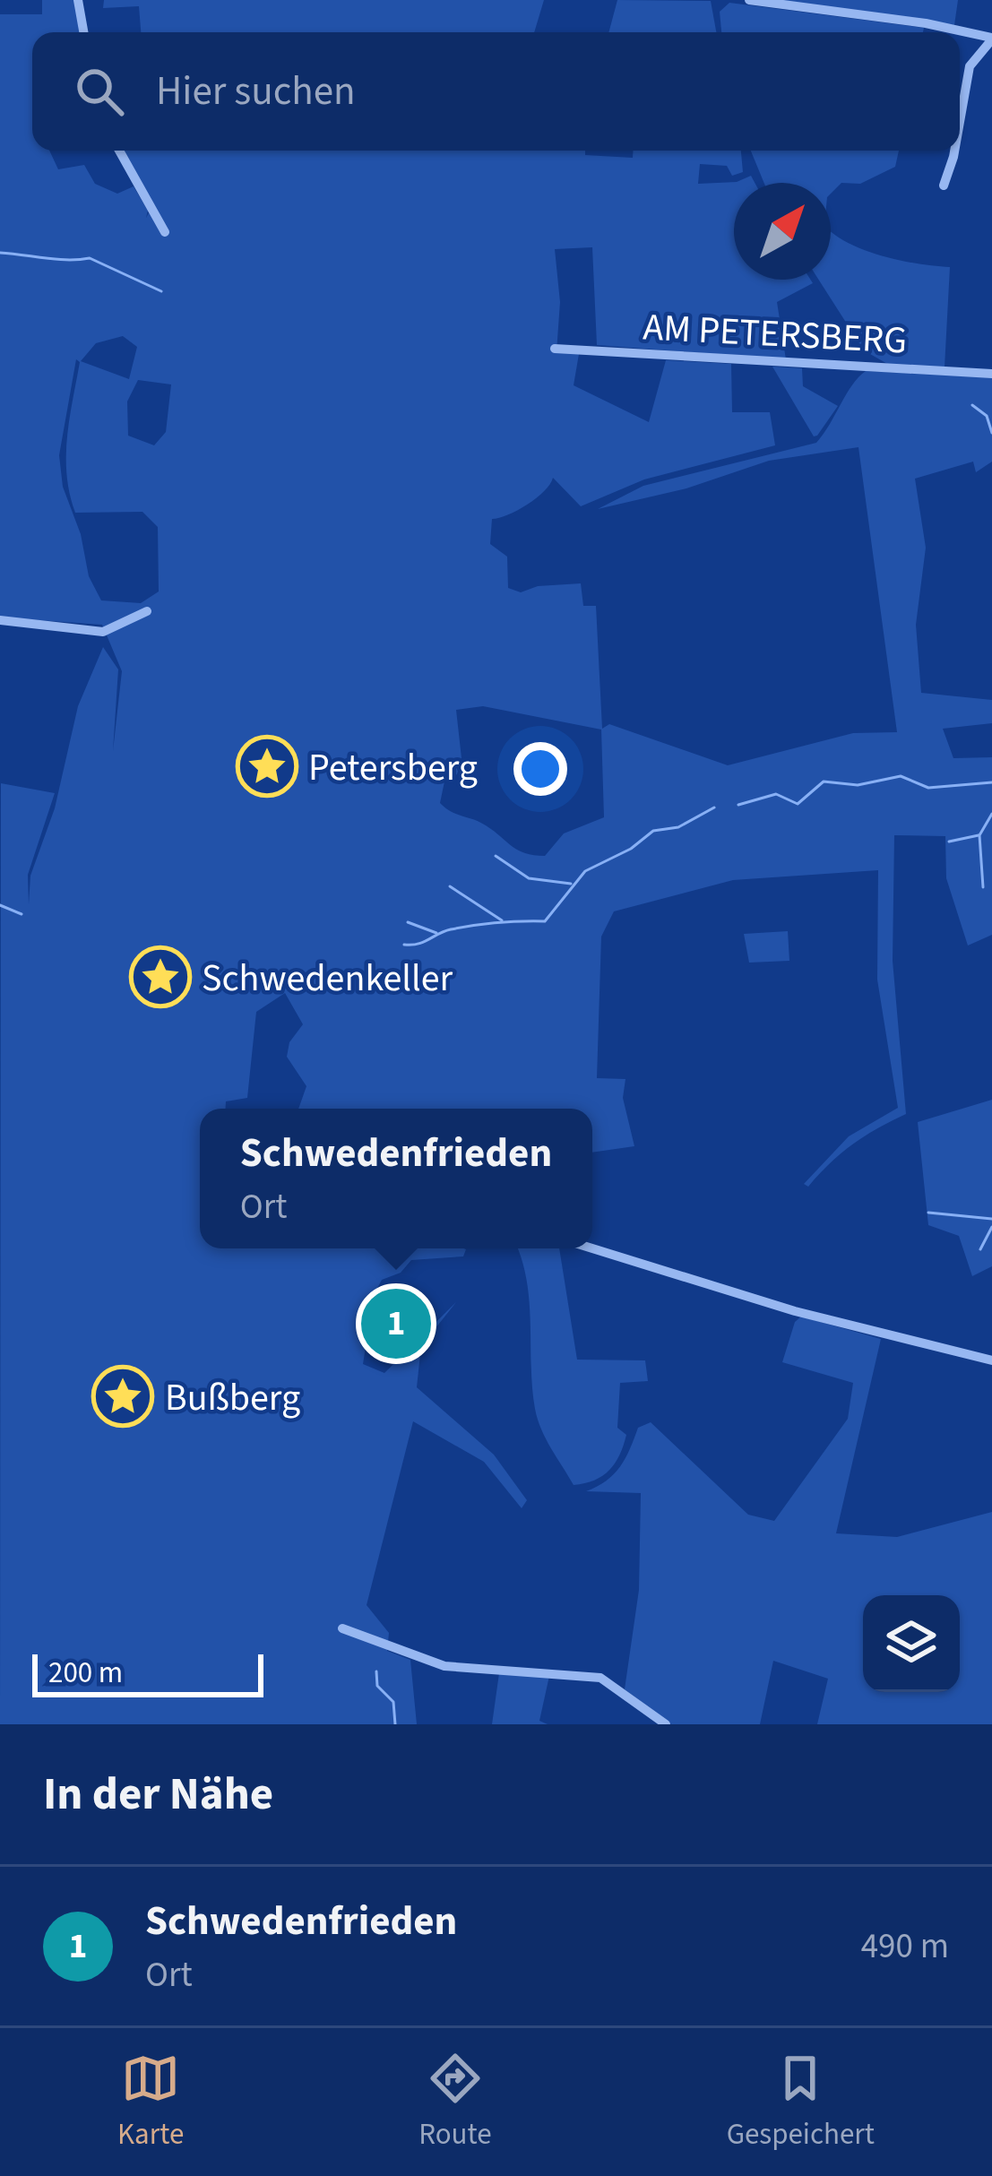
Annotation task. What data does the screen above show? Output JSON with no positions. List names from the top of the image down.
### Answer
{
  "streets": {
    "street": ["AM PETERSBERG"]
  },
  "places": {
    "place": ["Petersberg", "Schwedenkeller", "Bußberg"]
  },
  "scale_bar": "200 m",
  "north": "top right",
  "page": {
    "search": "Hier suchen",
    "popup": ["Schwedenfrieden", "Ort"],
    "pins": "1",
    "scale": "200 m",
    "heading": "In der Nähe",
    "list": [
      {
        "mark": "1",
        "name": "Schwedenfrieden",
        "note": "Ort",
        "value": "490 m"
      }
    ],
    "nav": ["Karte", "Route", "Gespeichert"]
  }
}
